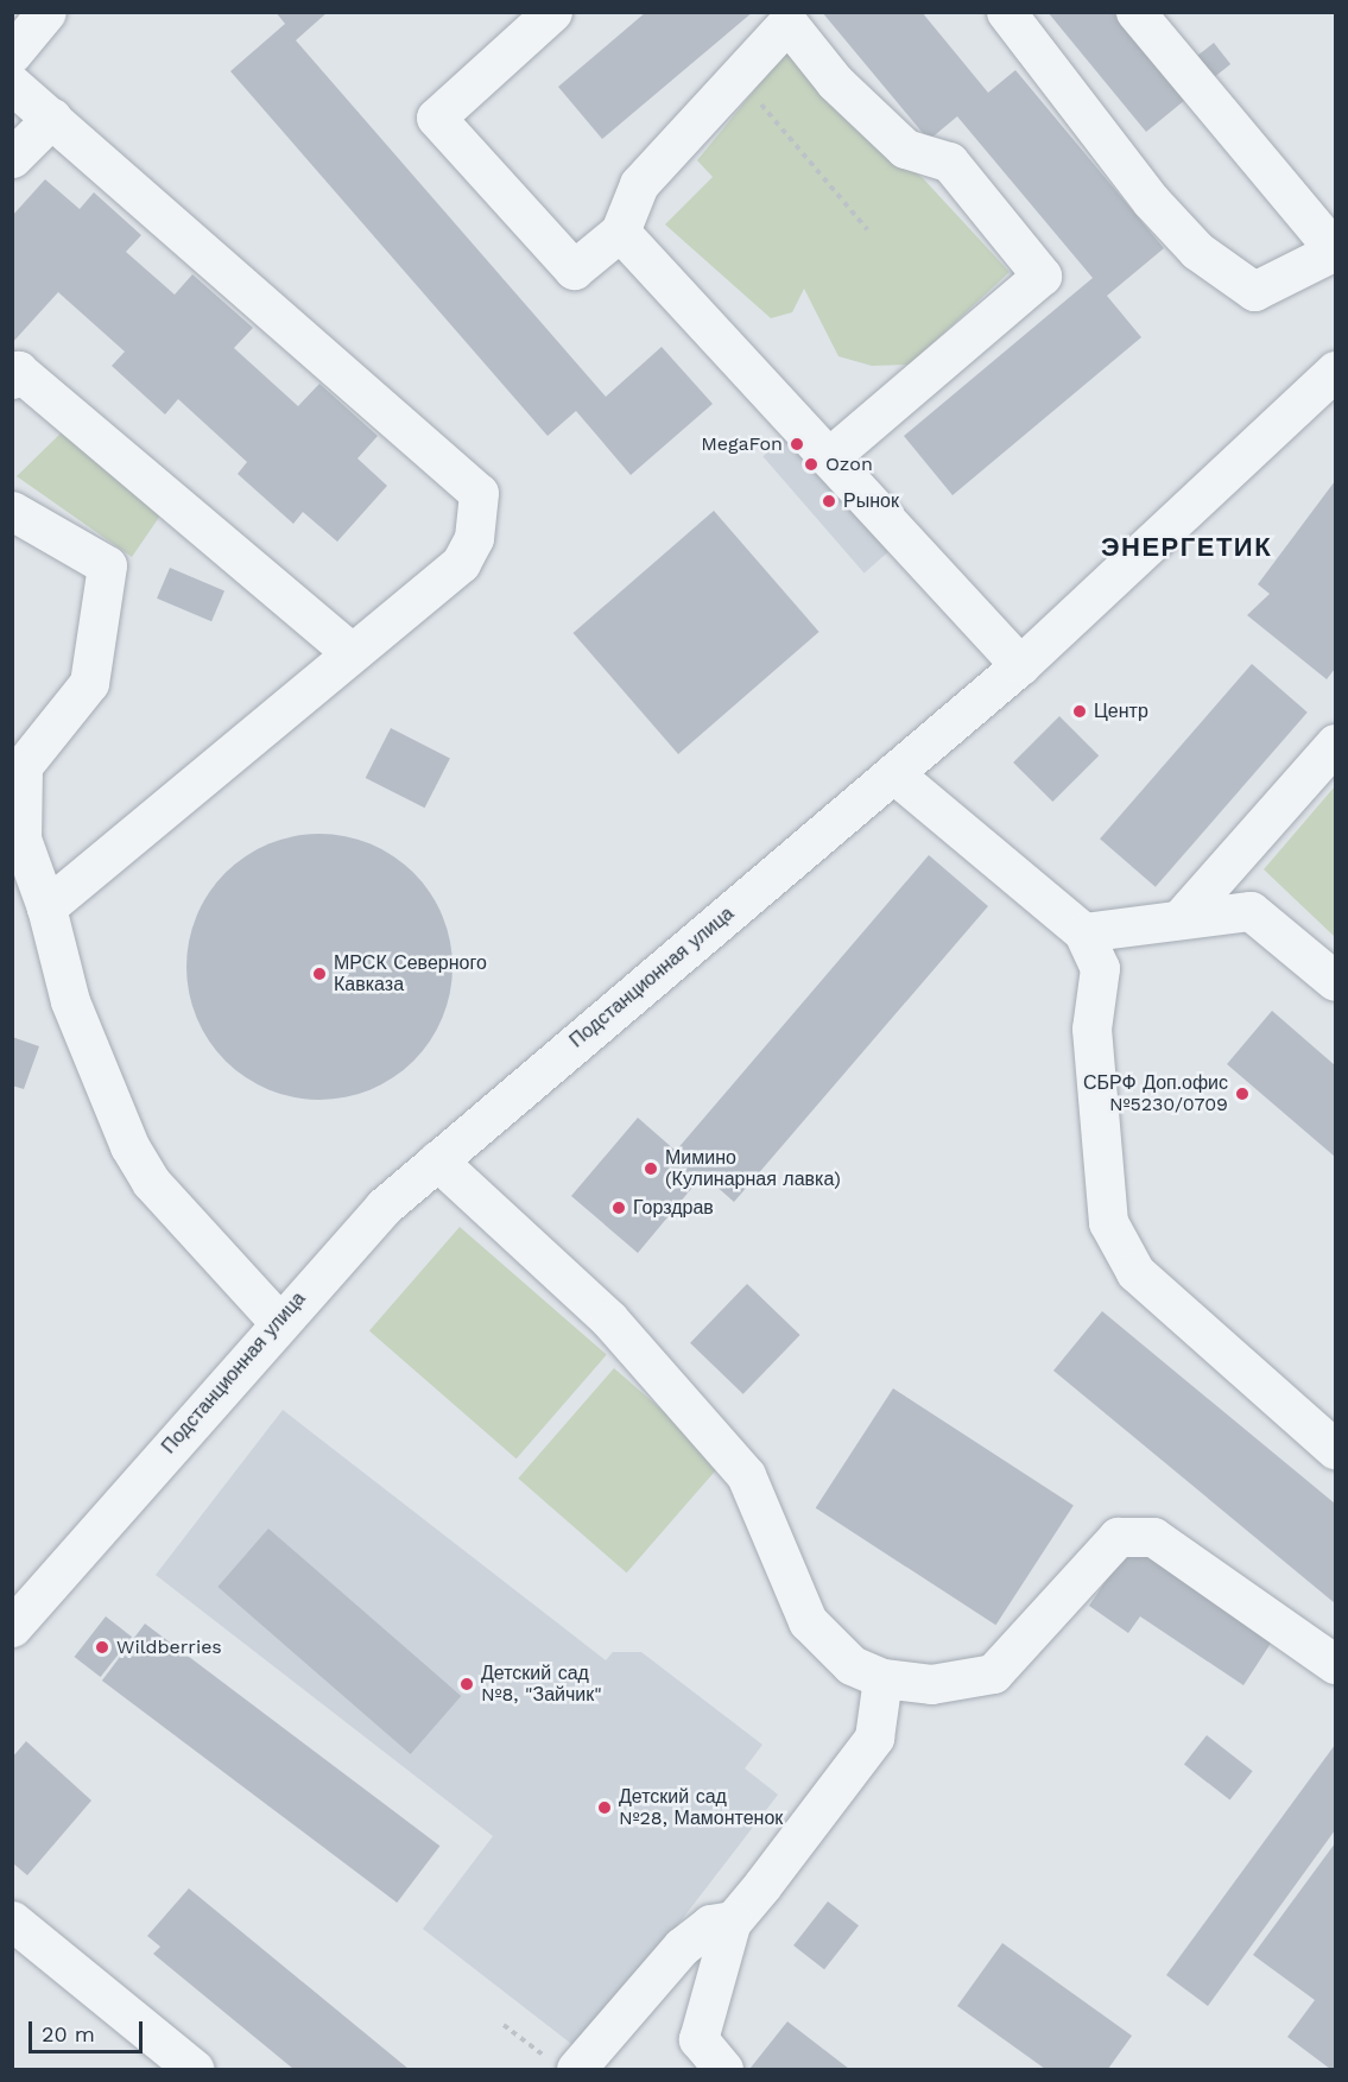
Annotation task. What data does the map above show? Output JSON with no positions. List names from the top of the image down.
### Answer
{
  "streets": {
    "street": ["Подстанционная улица"]
  },
  "districts": ["ЭНЕРГЕТИК"],
  "places": [
    "MegaFon",
    "Ozon",
    "Рынок",
    "Центр",
    "МРСК Северного Кавказа",
    "СБРФ Доп.офис №5230/0709",
    "Мимино (Кулинарная лавка)",
    "Горздрав",
    "Wildberries",
    "Детский сад №8, \"Зайчик\"",
    "Детский сад №28, Мамонтенок"
  ],
  "scale_bar": "20 m"
}
